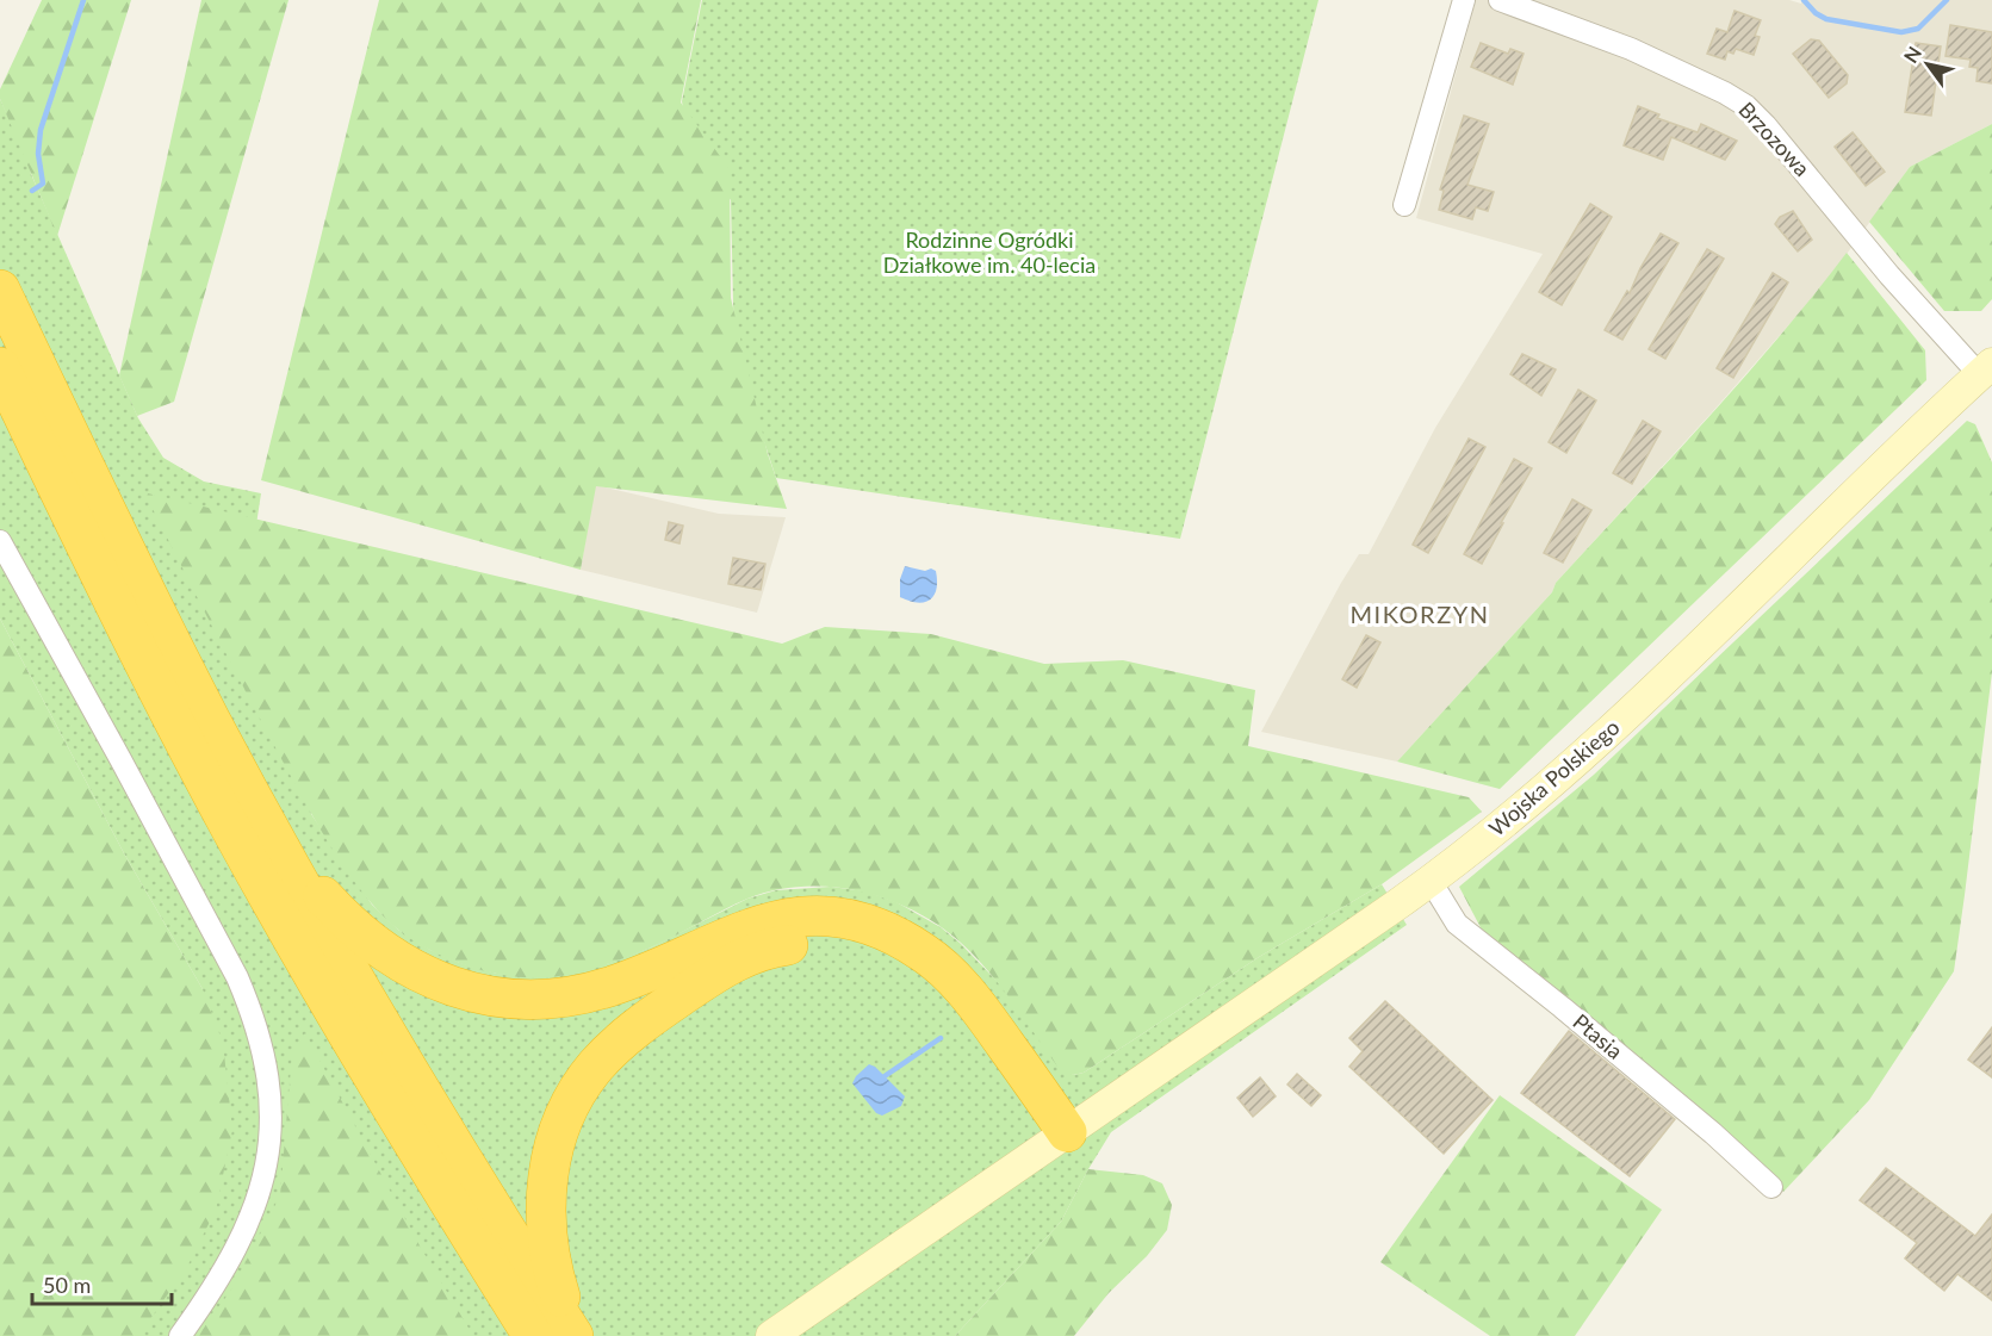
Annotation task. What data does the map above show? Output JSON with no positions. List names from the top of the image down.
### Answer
{
  "streets": {
    "street": ["Brzozowa", "Wojska Polskiego", "Ptasia"]
  },
  "crossings": [
    ["Brzozowa", "Wojska Polskiego"],
    ["Wojska Polskiego", "Ptasia"]
  ],
  "districts": ["MIKORZYN"],
  "parks": ["Rodzinne Ogródki Działkowe im. 40-lecia"],
  "scale_bar": "50 m",
  "north": "top left"
}
